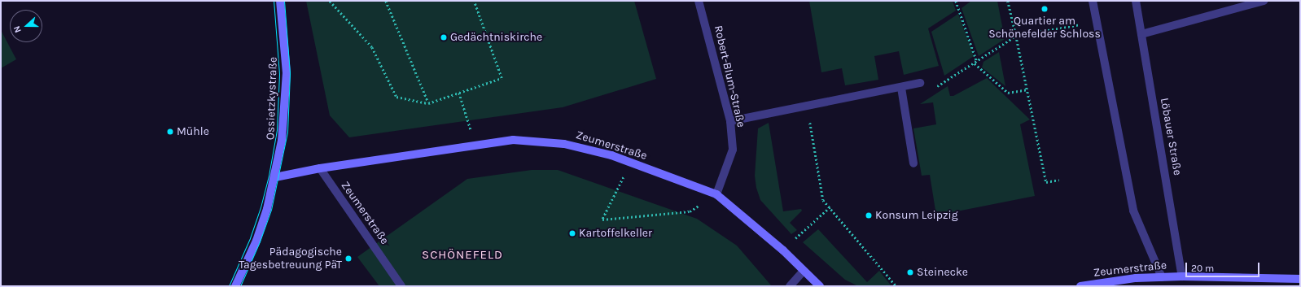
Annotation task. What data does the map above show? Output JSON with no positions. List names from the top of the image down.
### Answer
{
  "streets": {
    "main road": ["Ossietzkystraße", "Zeumerstraße"],
    "street": ["Robert-Blum-Straße", "Löbauer Straße"]
  },
  "crossings": [
    ["Robert-Blum-Straße", "Zeumerstraße"],
    ["Ossietzkystraße", "Zeumerstraße"],
    ["Löbauer Straße", "Zeumerstraße"]
  ],
  "districts": ["SCHÖNEFELD"],
  "places": [
    "Quartier am Schönefelder Schloss",
    "Gedächtniskirche",
    "Mühle",
    "Konsum Leipzig",
    "Kartoffelkeller",
    "Pädagogische Tagesbetreuung PäT",
    "Steinecke"
  ],
  "scale_bar": "20 m",
  "north": "left"
}
